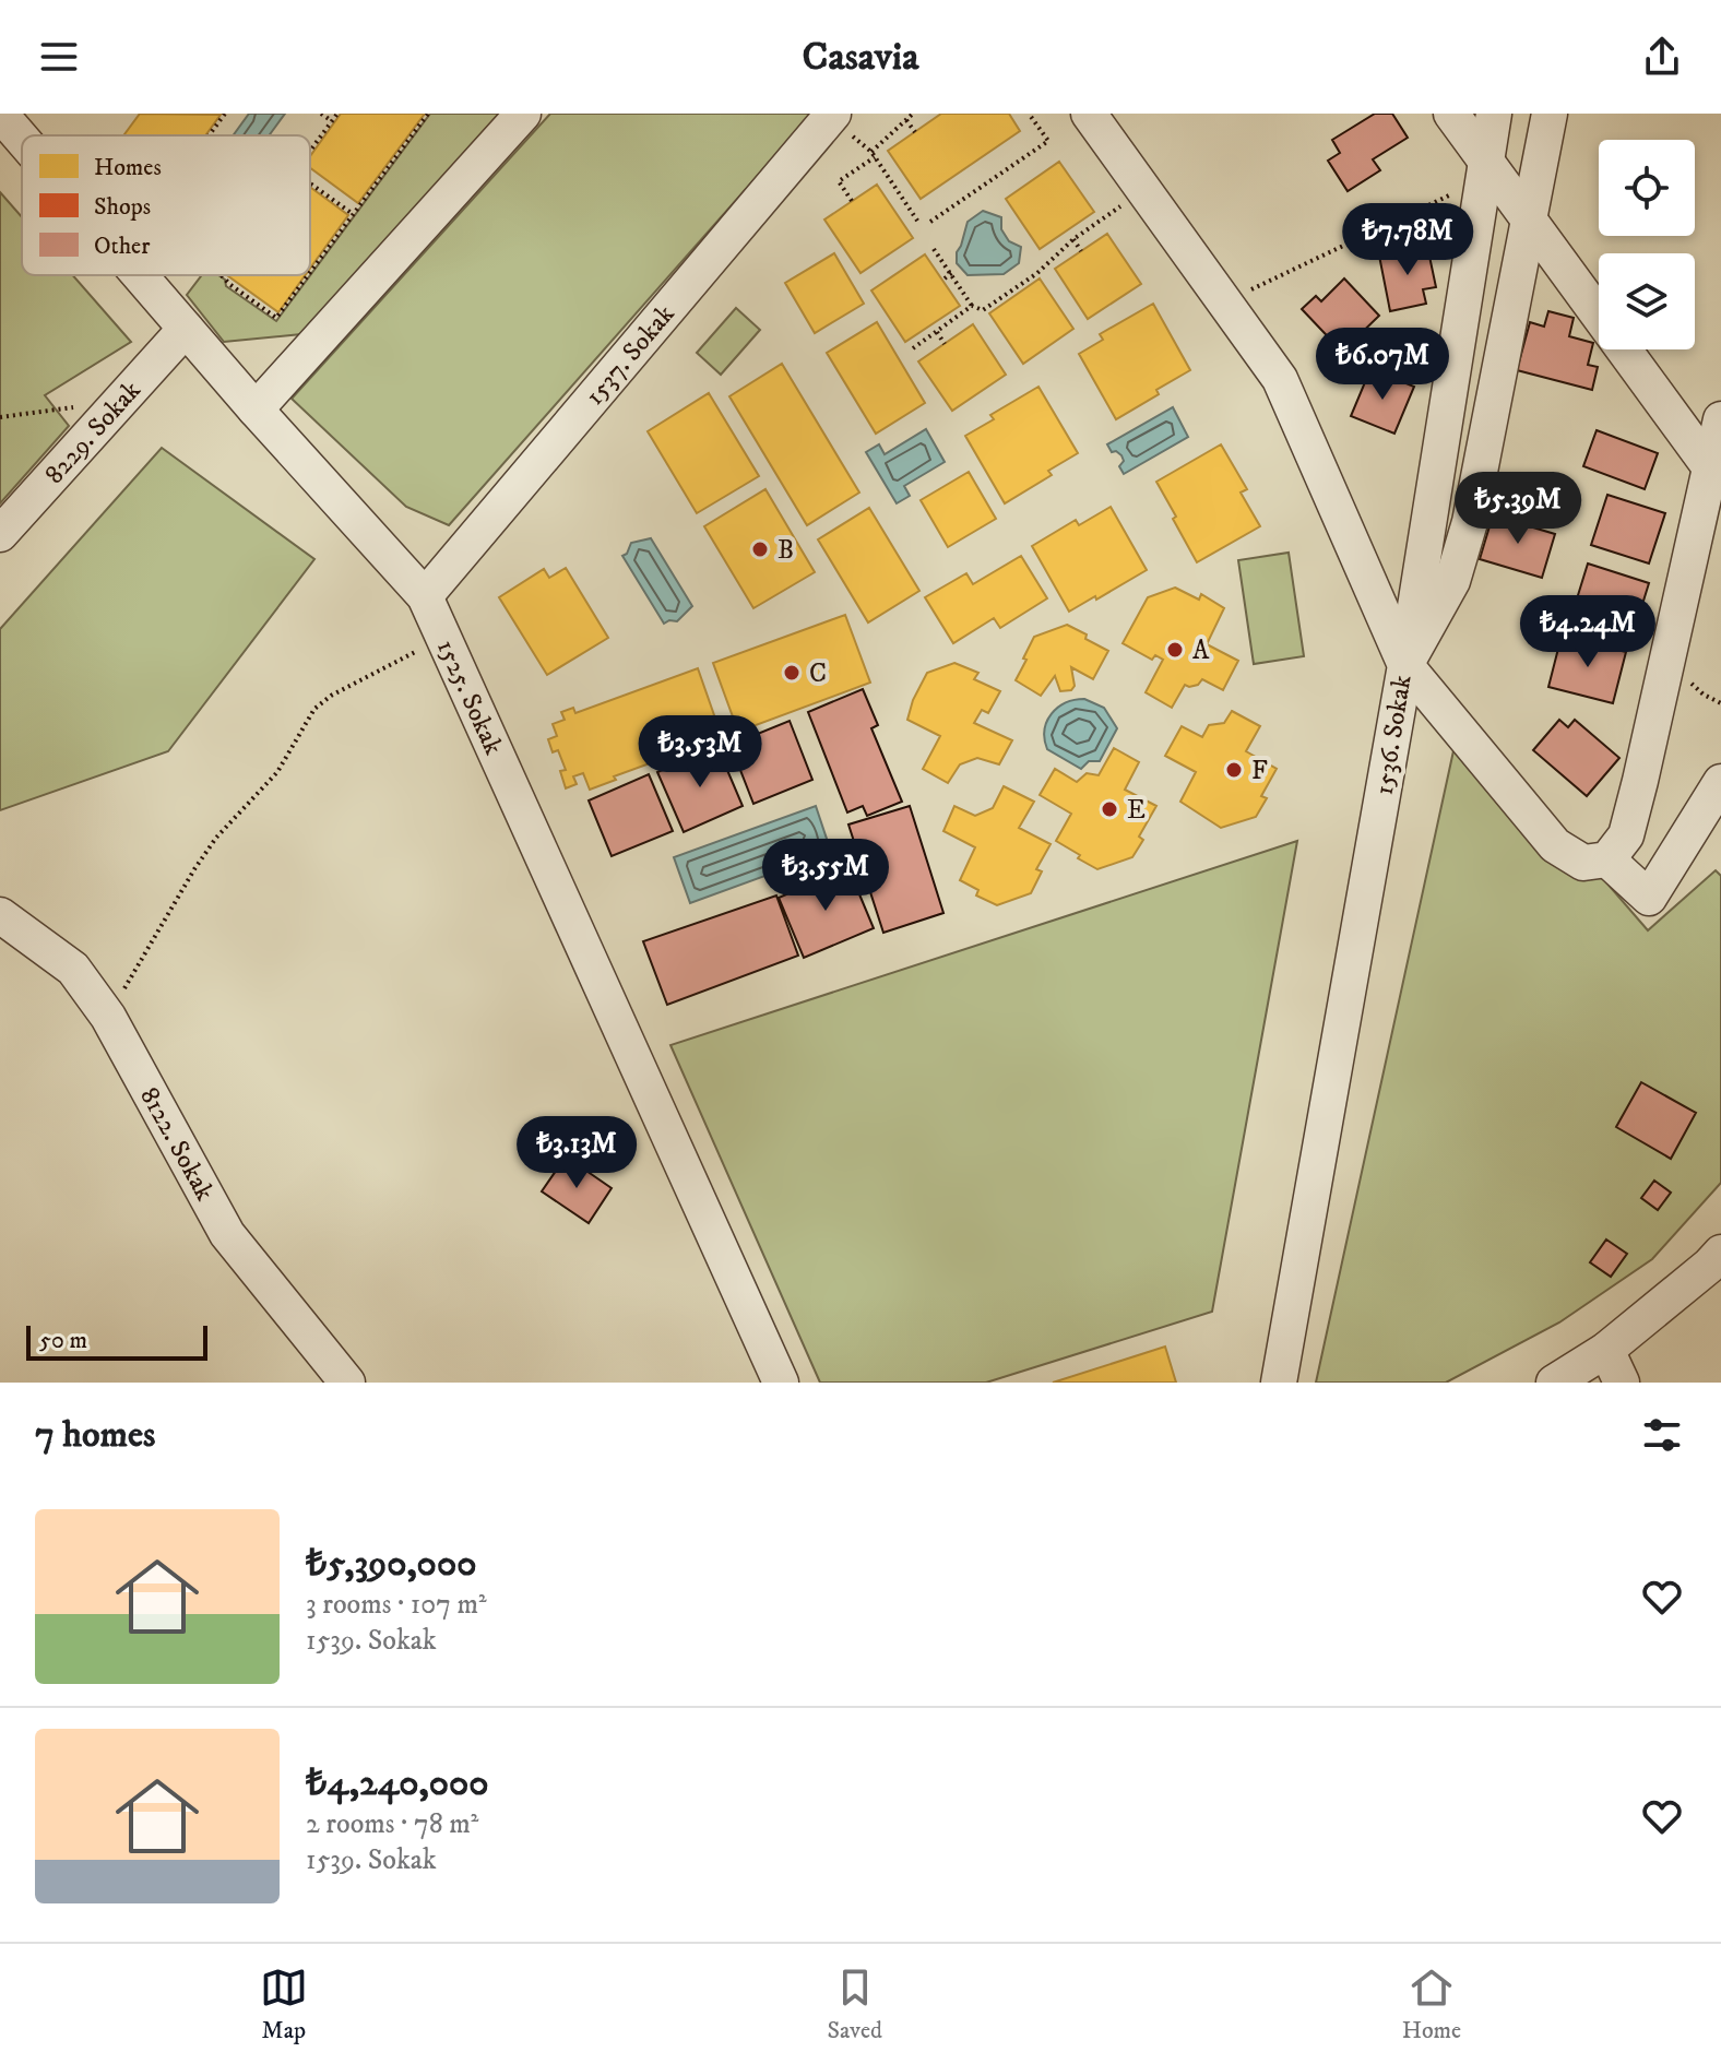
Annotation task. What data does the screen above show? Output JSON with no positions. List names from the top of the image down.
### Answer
{
  "streets": {
    "street": [
      "1537. Sokak",
      "8229. Sokak",
      "1525. Sokak",
      "1536. Sokak",
      "8122. Sokak"
    ]
  },
  "crossings": [
    ["1537. Sokak", "1525. Sokak"],
    ["8229. Sokak", "1525. Sokak"]
  ],
  "places": [
    "B",
    "A",
    "C",
    "F",
    "E"
  ],
  "legend": ["Homes", "Shops", "Other"],
  "scale_bar": "50 m",
  "page": {
    "header": "Casavia",
    "price": [
      "₺7.78M",
      "₺6.07M",
      "₺5.39M",
      "₺4.24M",
      "₺3.53M",
      "₺3.55M",
      "₺3.13M"
    ],
    "scale": "50 m",
    "heading": "7 homes",
    "list": [
      {
        "name": "₺5,390,000",
        "note": "3 rooms · 107 m² · 1539. Sokak"
      },
      {
        "name": "₺4,240,000",
        "note": "2 rooms · 78 m² · 1539. Sokak"
      }
    ],
    "tabs": ["Map", "Saved", "Home"]
  }
}
